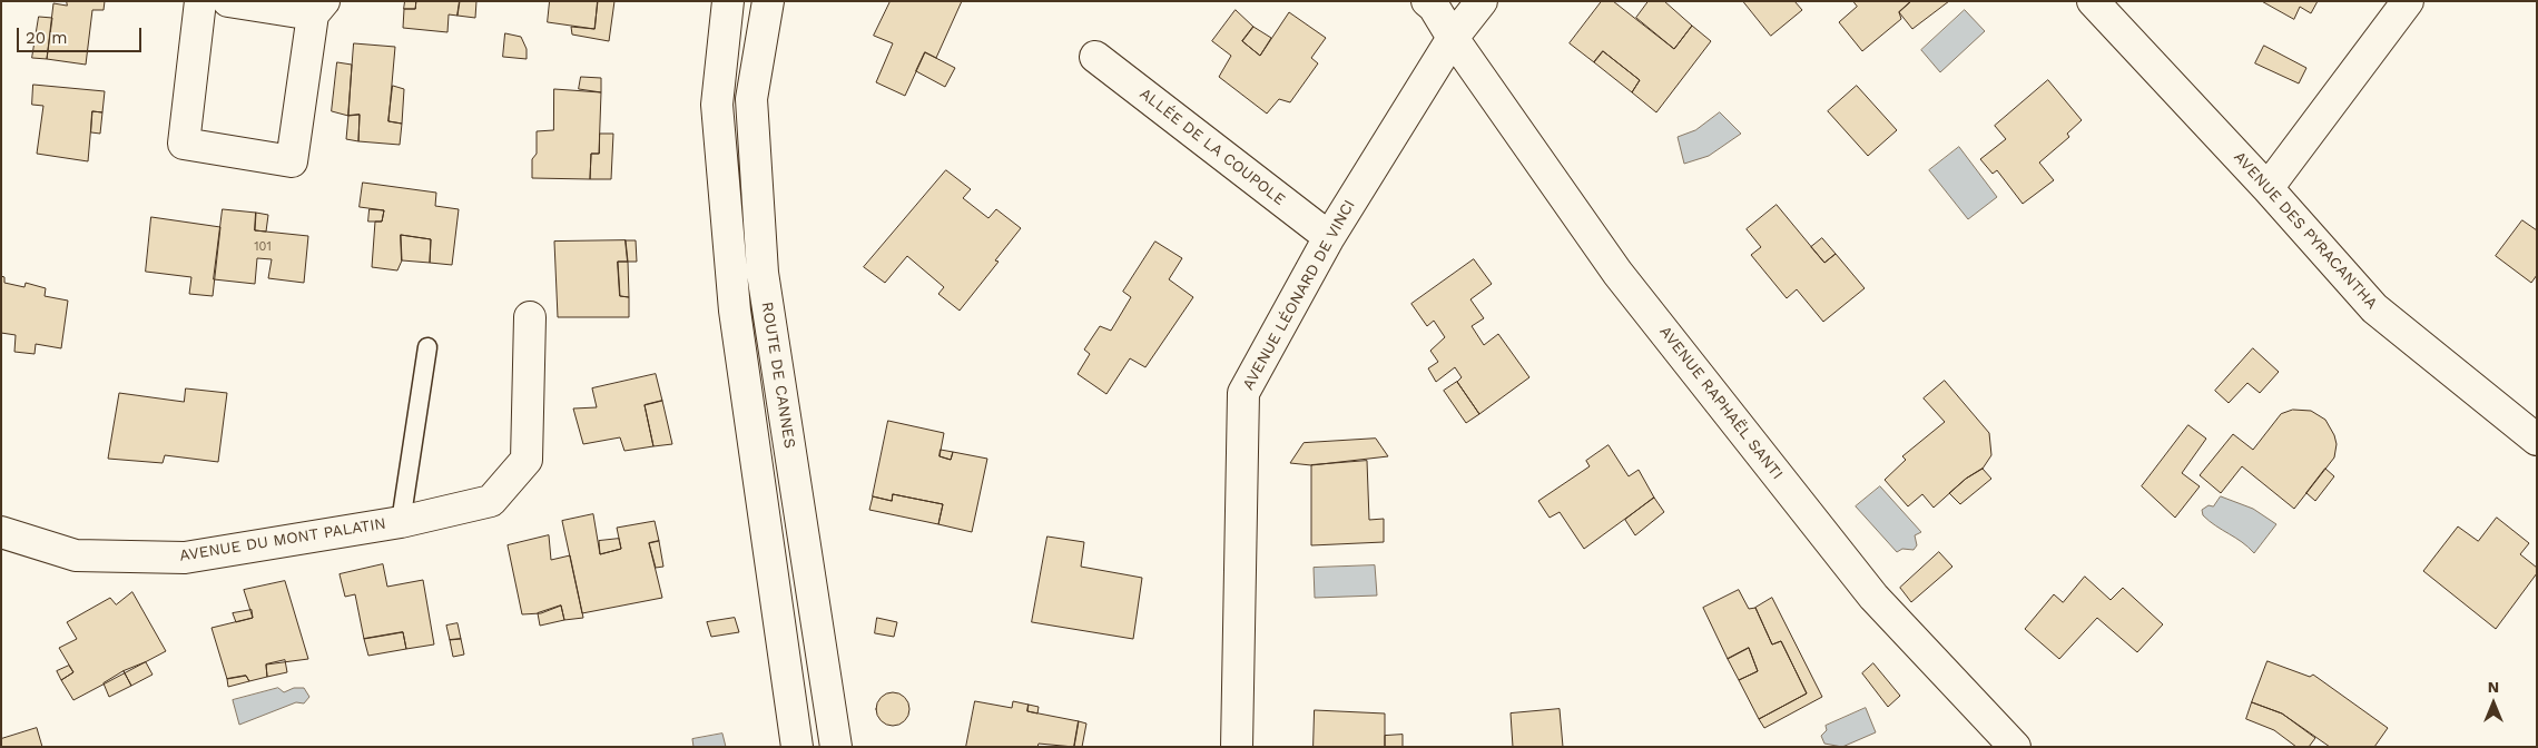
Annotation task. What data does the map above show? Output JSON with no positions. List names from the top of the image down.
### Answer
{
  "streets": {
    "street": [
      "ALLÉE DE LA COUPOLE",
      "AVENUE DES PYRACANTHA",
      "AVENUE LÉONARD DE VINCI",
      "ROUTE DE CANNES",
      "AVENUE RAPHAËL SANTI",
      "AVENUE DU MONT PALATIN"
    ]
  },
  "crossings": [
    ["ALLÉE DE LA COUPOLE", "AVENUE LÉONARD DE VINCI"],
    ["AVENUE LÉONARD DE VINCI", "AVENUE RAPHAËL SANTI"]
  ],
  "house_numbers": ["101"],
  "scale_bar": "20 m",
  "north": "top"
}
